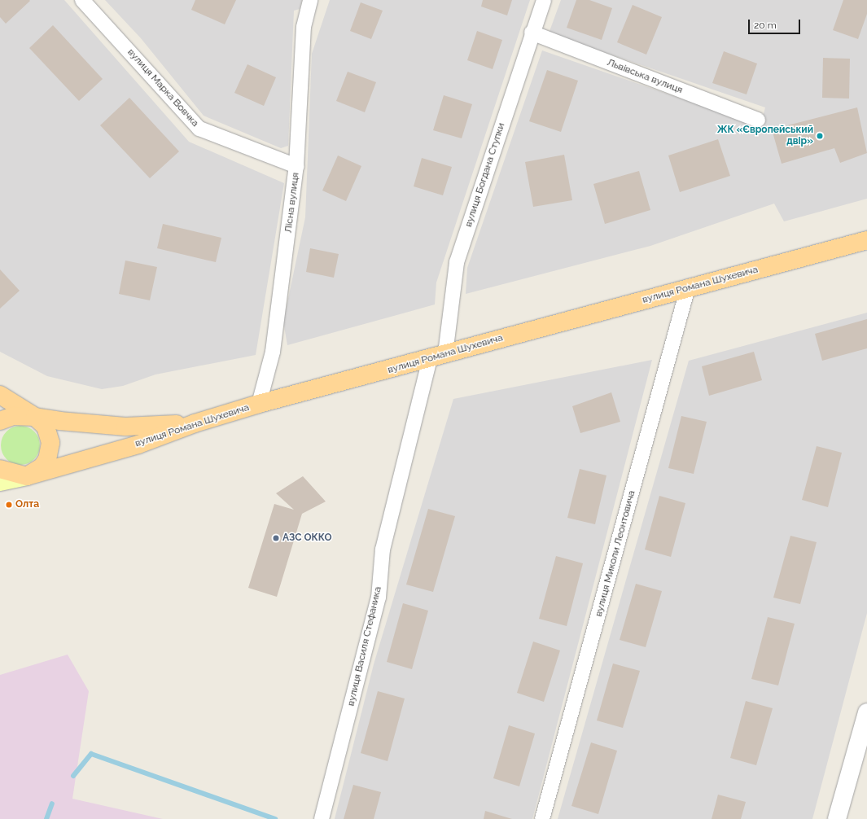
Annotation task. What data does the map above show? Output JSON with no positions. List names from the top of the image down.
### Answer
{
  "streets": {
    "main road": ["вулиця Романа Шухевича"],
    "street": [
      "Львівська вулиця",
      "вулиця Марка Вовчка",
      "вулиця Богдана Ступки",
      "Лісна вулиця",
      "вулиця Миколи Леонтовича",
      "вулиця Василя Стефаника"
    ]
  },
  "crossings": [
    ["Львівська вулиця", "вулиця Богдана Ступки"],
    ["вулиця Марка Вовчка", "Лісна вулиця"],
    ["вулиця Богдана Ступки", "вулиця Романа Шухевича"],
    ["вулиця Богдана Ступки", "вулиця Василя Стефаника"],
    ["Лісна вулиця", "вулиця Романа Шухевича"],
    ["вулиця Романа Шухевича", "вулиця Миколи Леонтовича"],
    ["вулиця Романа Шухевича", "вулиця Василя Стефаника"]
  ],
  "places": ["ЖК «Європейський двір»", "Олта", "АЗС ОККО"],
  "scale_bar": "20 m"
}
